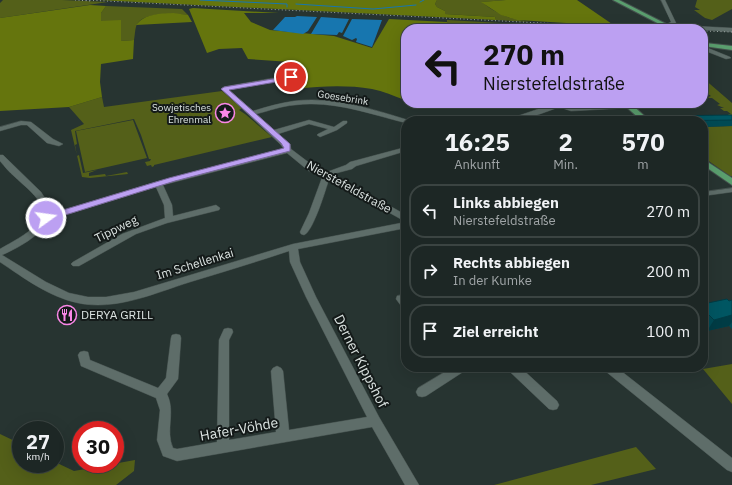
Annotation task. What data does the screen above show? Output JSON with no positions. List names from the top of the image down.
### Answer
{
  "streets": {
    "street": [
      "Goesebrink",
      "Nierstefeldstraße",
      "Tippweg",
      "Im Schellenkai",
      "Derner Kippshof",
      "Hafer-Vöhde"
    ]
  },
  "crossings": [
    ["Goesebrink", "Nierstefeldstraße"],
    ["Im Schellenkai", "Derner Kippshof"],
    ["Derner Kippshof", "Hafer-Vöhde"]
  ],
  "places": {
    "place": ["Sowjetisches Ehrenmal"],
    "restaurant": ["DERYA GRILL"]
  },
  "page": {
    "turn": ["270 m", "Nierstefeldstraße"],
    "eta": [
      "16:25",
      "Ankunft",
      "2",
      "Min.",
      "570",
      "m"
    ],
    "list": [
      {
        "name": "Links abbiegen",
        "note": "Nierstefeldstraße",
        "value": "270 m"
      },
      {
        "name": "Rechts abbiegen",
        "note": "In der Kumke",
        "value": "200 m"
      },
      {
        "name": "Ziel erreicht",
        "value": "100 m"
      }
    ],
    "speed": "27 km/h",
    "limit": "30"
  }
}
